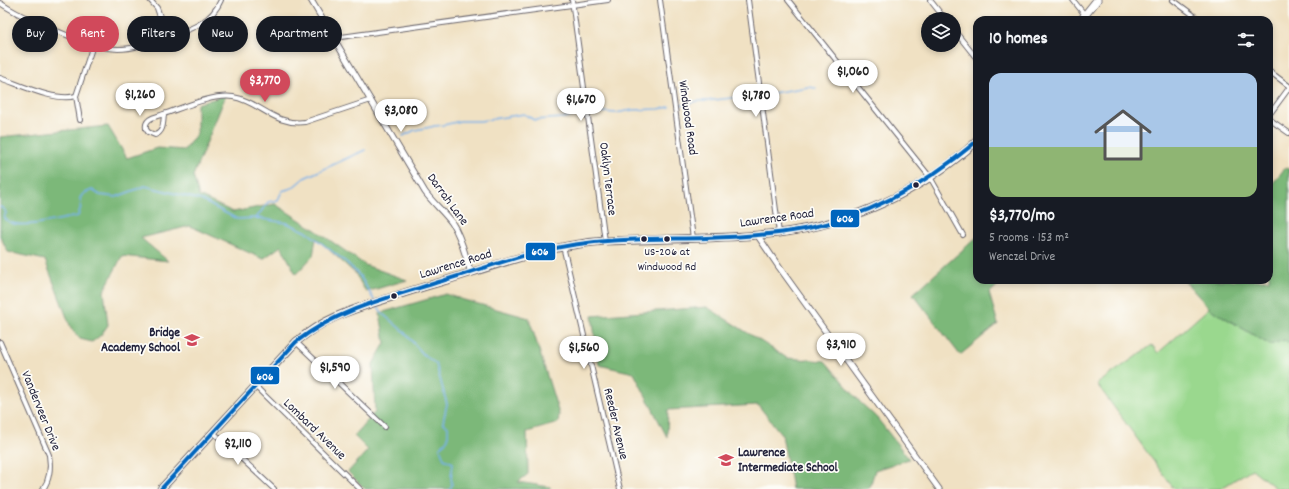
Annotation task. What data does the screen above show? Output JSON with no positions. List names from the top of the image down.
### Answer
{
  "streets": {
    "main road": ["Lawrence Road"],
    "street": [
      "Windwood Road",
      "Oaklyn Terrace",
      "Darrah Lane",
      "Vanderveer Drive",
      "Reeder Avenue",
      "Lombard Avenue"
    ]
  },
  "crossings": [
    ["Windwood Road", "Lawrence Road"],
    ["Oaklyn Terrace", "Lawrence Road"],
    ["Darrah Lane", "Lawrence Road"],
    ["Lawrence Road", "Reeder Avenue"],
    ["Lawrence Road", "Lombard Avenue"]
  ],
  "places": {
    "other": ["US-206 at Windwood Rd"],
    "school or university": ["Bridge Academy School", "Lawrence Intermediate School"]
  },
  "lines": ["transit line 606"],
  "page": {
    "chip": [
      "Buy",
      "Rent",
      "Filters",
      "New",
      "Apartment"
    ],
    "heading": "10 homes",
    "price": [
      "$1,060",
      "$3,770",
      "$1,260",
      "$1,780",
      "$1,670",
      "$3,080",
      "$3,910",
      "$1,560",
      "$1,590",
      "$2,110"
    ],
    "list": [
      {
        "name": "$3,770/mo",
        "note": "5 rooms · 153 m² · Wenczel Drive"
      }
    ]
  }
}
